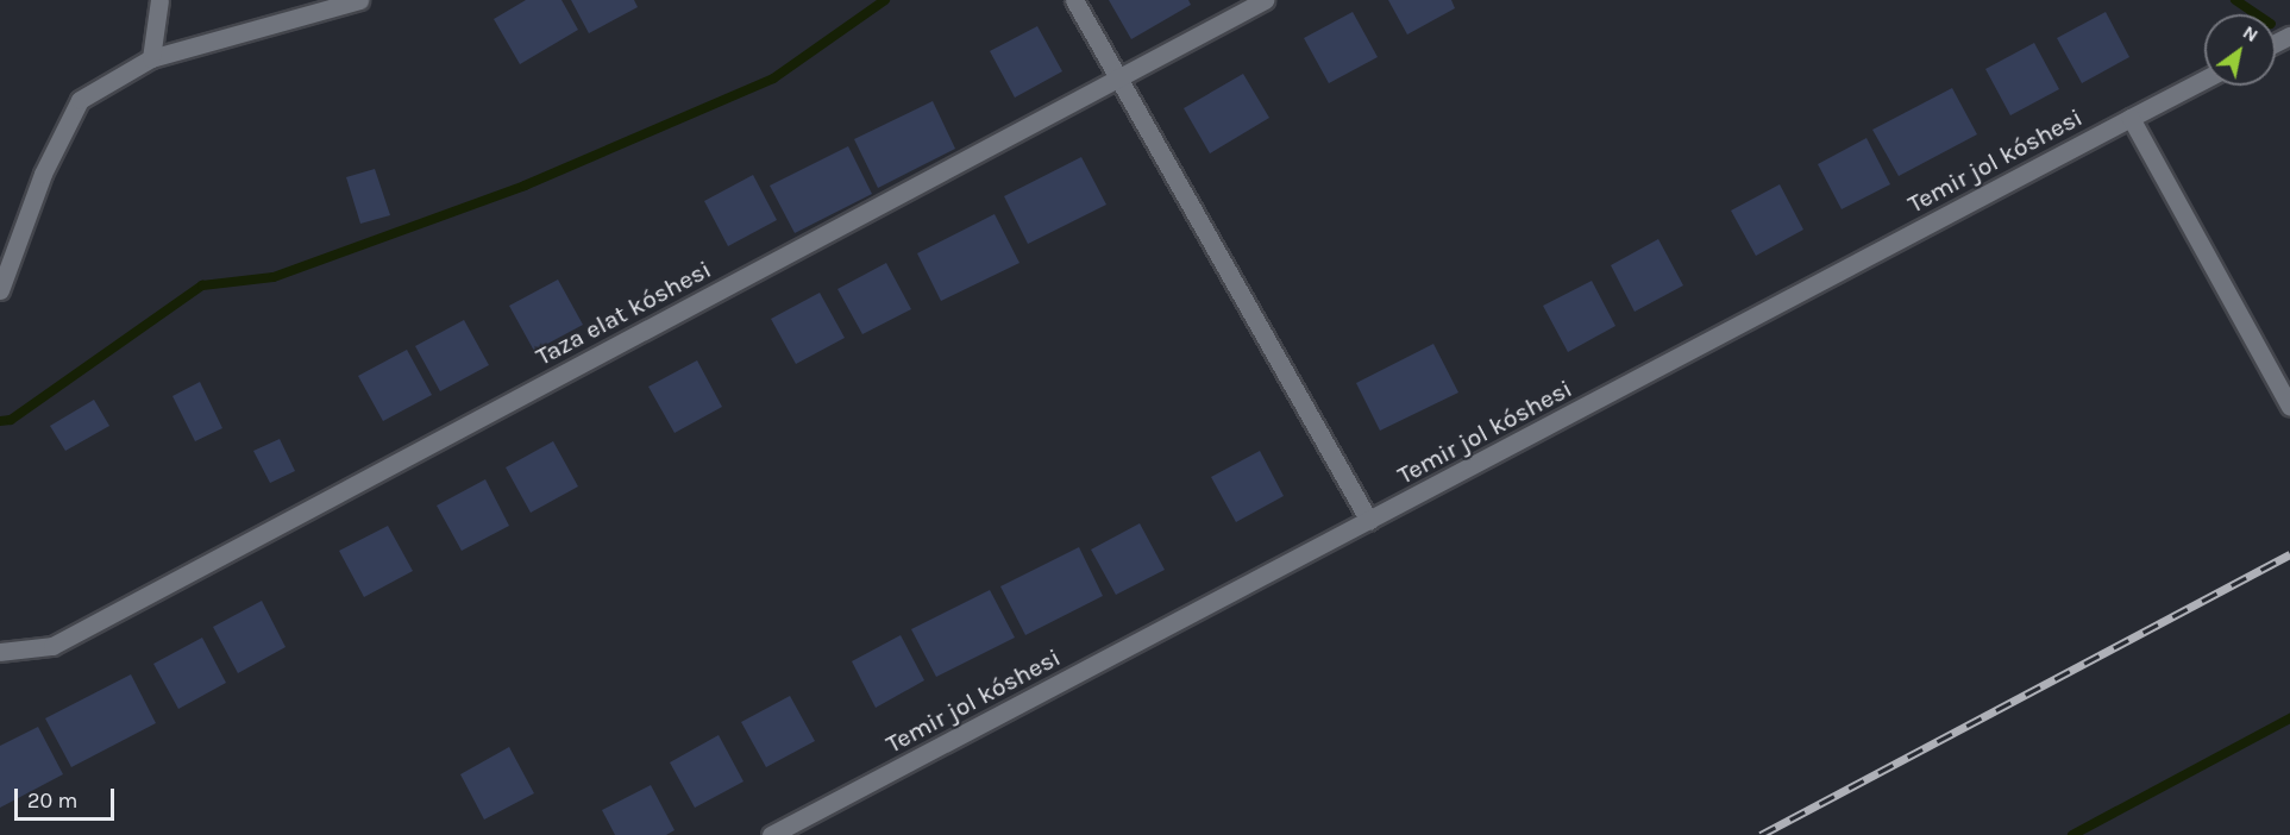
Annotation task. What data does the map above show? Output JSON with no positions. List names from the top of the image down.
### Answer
{
  "streets": {
    "street": ["Temir jol kóshesi", "Taza elat kóshesi"]
  },
  "scale_bar": "20 m",
  "north": "top right"
}
